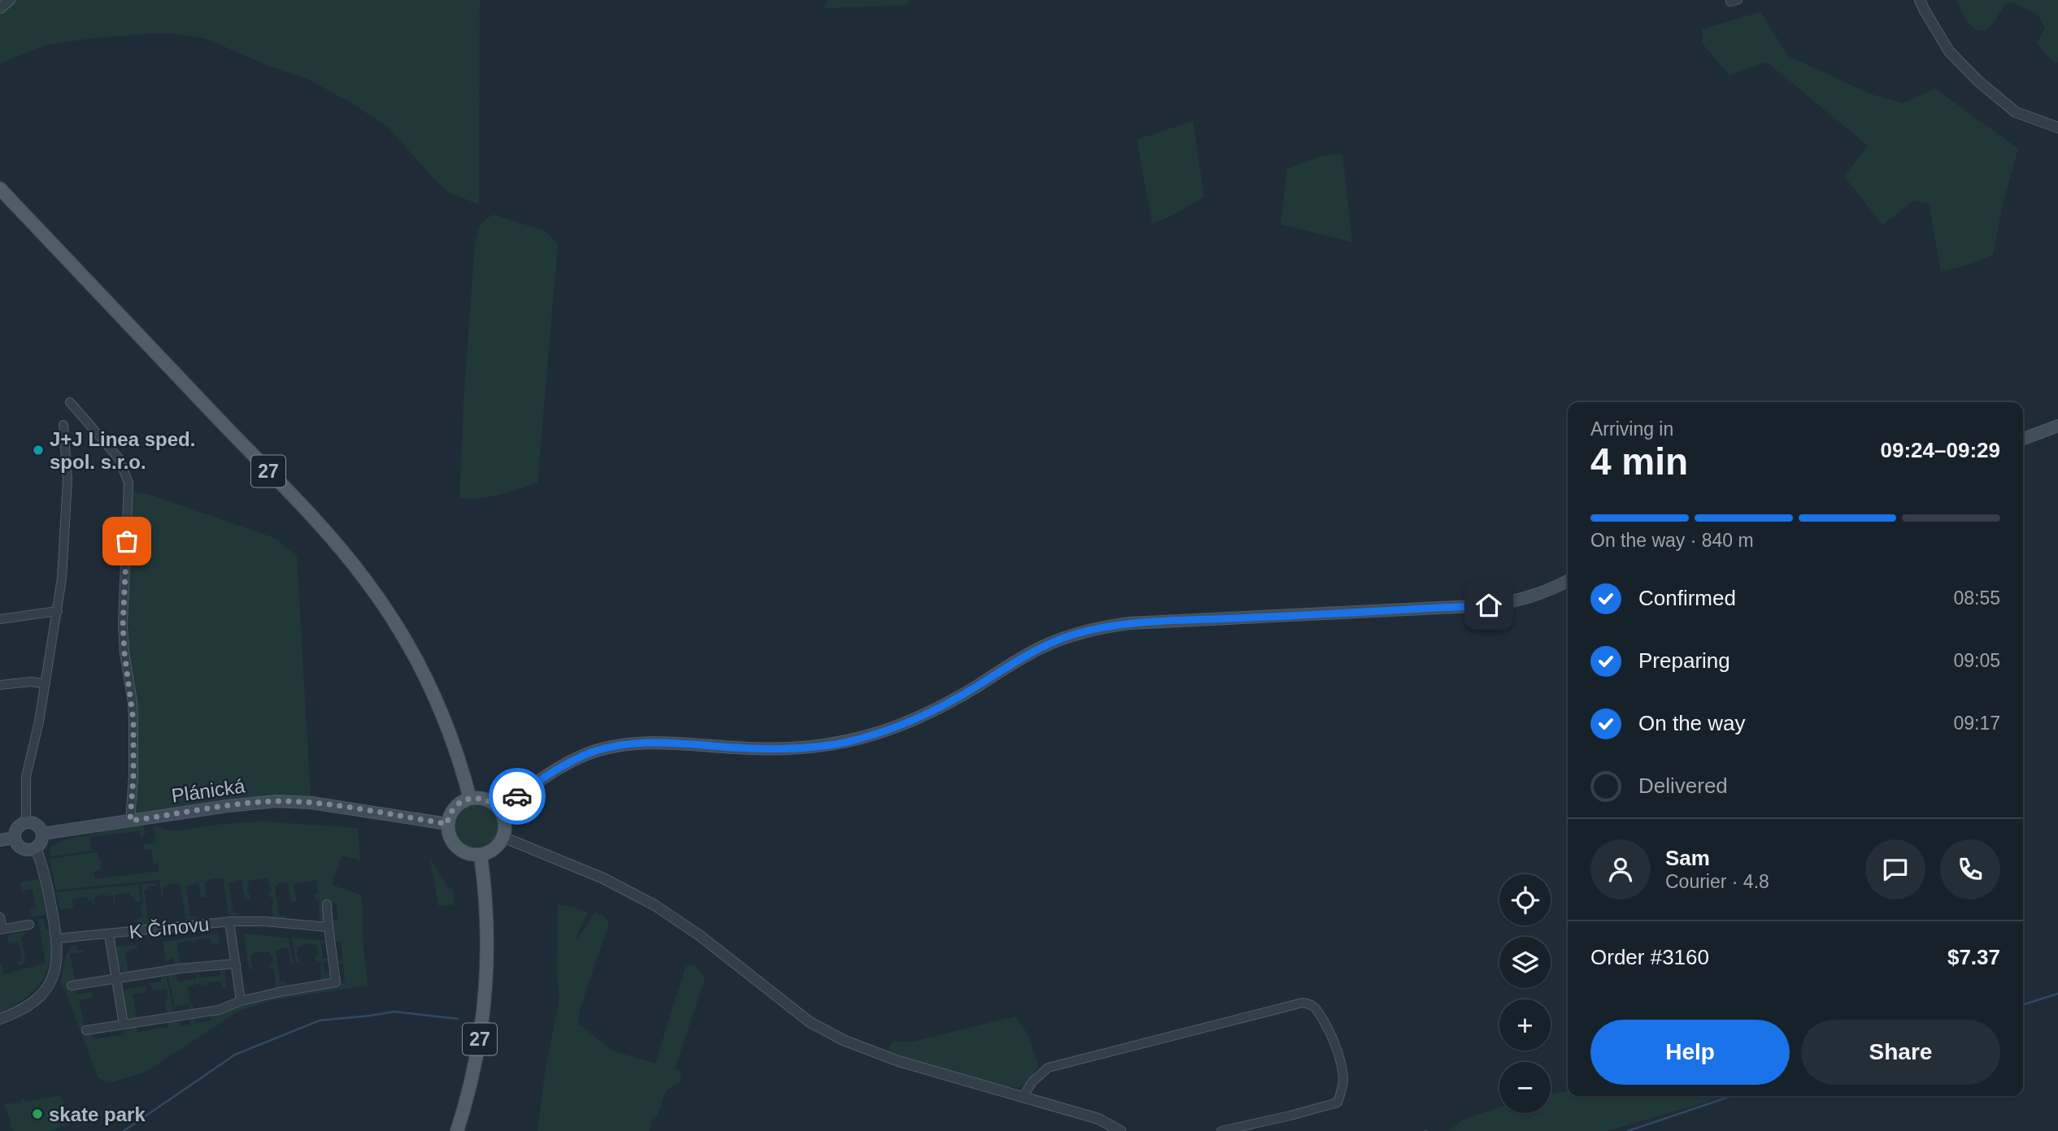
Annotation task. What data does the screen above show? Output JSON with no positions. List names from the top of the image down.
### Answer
{
  "streets": {
    "main road": ["27", "Plánická"],
    "street": ["K Čínovu"]
  },
  "crossings": [
    ["27", "Plánická"]
  ],
  "places": ["J+J Linea sped. spol. s.r.o.", "skate park"],
  "page": {
    "heading": ["4 min", "Arriving in", "09:24–09:29"],
    "panel": [
      "Sam",
      "Courier · 4.8",
      "Order #3160",
      "$7.37"
    ],
    "bar": "On the way · 840 m",
    "list": [
      ["Confirmed", "08:55"],
      ["Preparing", "09:05"],
      ["On the way", "09:17"],
      "Delivered"
    ],
    "map_buttons": ["+", "−"],
    "buttons": ["Help", "Share"]
  }
}
